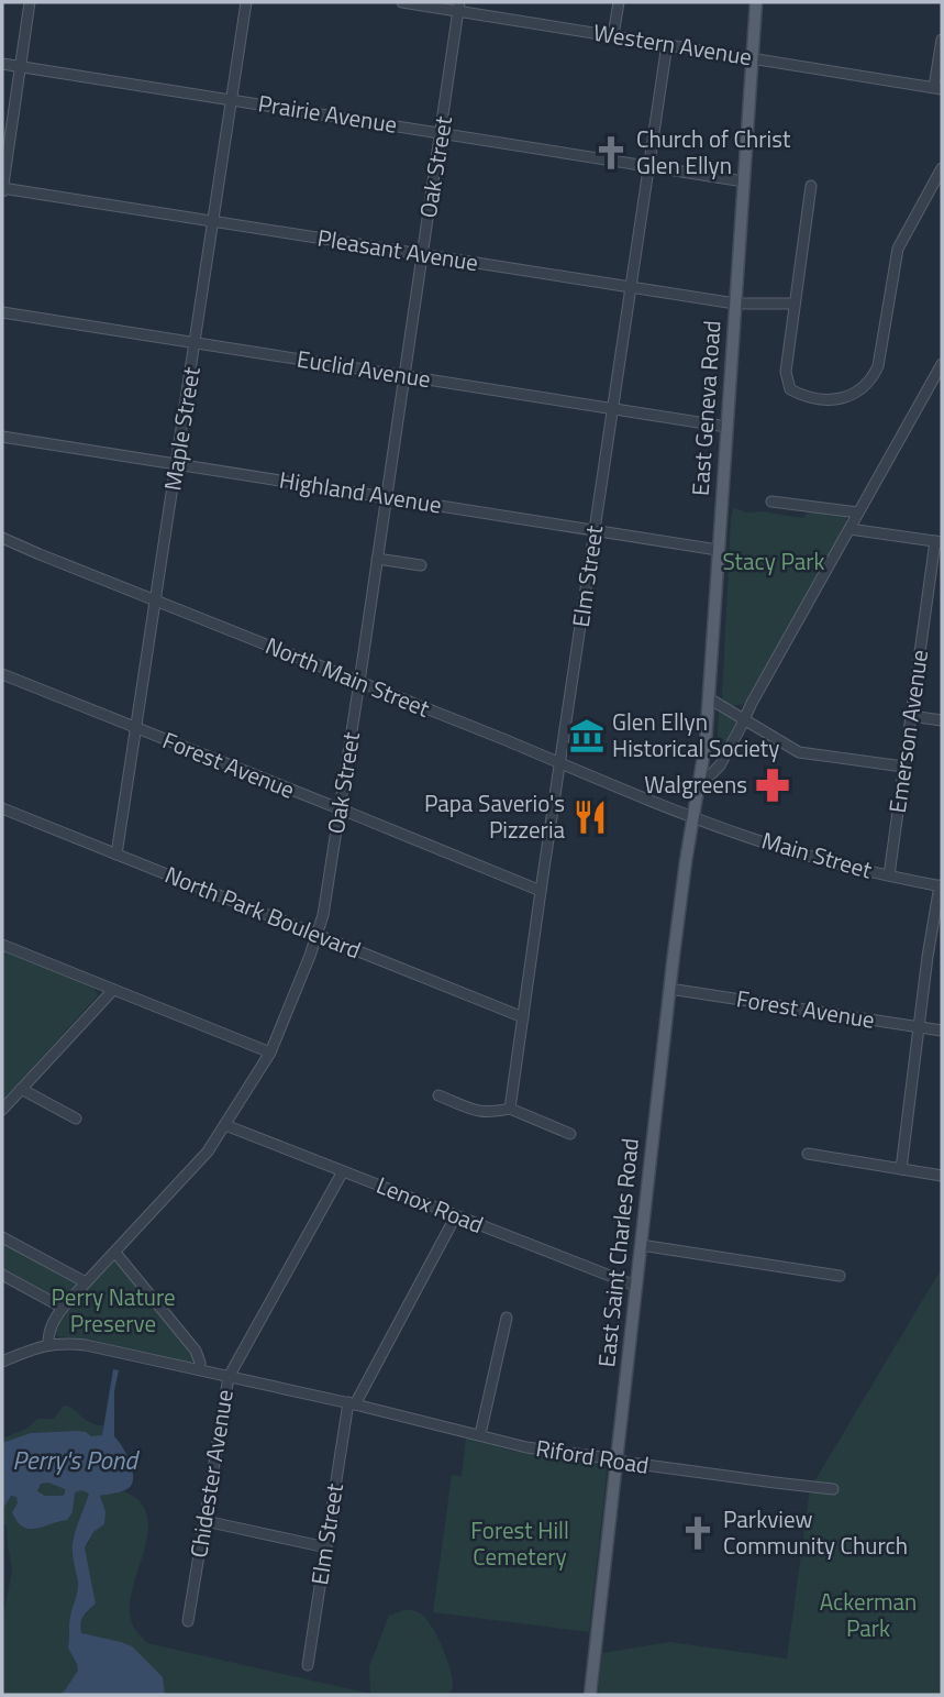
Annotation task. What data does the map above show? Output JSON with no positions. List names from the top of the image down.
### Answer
{
  "streets": {
    "main road": ["East Geneva Road", "East Saint Charles Road"],
    "street": [
      "Western Avenue",
      "Prairie Avenue",
      "Oak Street",
      "Pleasant Avenue",
      "Euclid Avenue",
      "Maple Street",
      "Highland Avenue",
      "Elm Street",
      "North Main Street",
      "Emerson Avenue",
      "Forest Avenue",
      "Main Street",
      "North Park Boulevard",
      "Lenox Road",
      "Riford Road",
      "Chidester Avenue"
    ]
  },
  "crossings": [
    ["Western Avenue", "Oak Street"],
    ["Western Avenue", "East Geneva Road"],
    ["Western Avenue", "Elm Street"],
    ["Prairie Avenue", "Oak Street"],
    ["Prairie Avenue", "East Geneva Road"],
    ["Prairie Avenue", "Maple Street"],
    ["Prairie Avenue", "Elm Street"],
    ["Oak Street", "Pleasant Avenue"],
    ["Oak Street", "Euclid Avenue"],
    ["Oak Street", "Highland Avenue"],
    ["Oak Street", "North Main Street"],
    ["Oak Street", "Forest Avenue"],
    ["Oak Street", "North Park Boulevard"],
    ["Oak Street", "Lenox Road"],
    ["Pleasant Avenue", "East Geneva Road"],
    ["Pleasant Avenue", "Maple Street"],
    ["Pleasant Avenue", "Elm Street"],
    ["Euclid Avenue", "East Geneva Road"],
    ["Euclid Avenue", "Maple Street"],
    ["Euclid Avenue", "Elm Street"],
    ["East Geneva Road", "Highland Avenue"],
    ["East Geneva Road", "North Main Street"],
    ["East Geneva Road", "Main Street"],
    ["East Geneva Road", "East Saint Charles Road"],
    ["Maple Street", "Highland Avenue"],
    ["Maple Street", "North Main Street"],
    ["Maple Street", "Forest Avenue"],
    ["Maple Street", "North Park Boulevard"],
    ["Highland Avenue", "Elm Street"],
    ["Elm Street", "North Main Street"],
    ["Elm Street", "Forest Avenue"],
    ["Elm Street", "North Park Boulevard"],
    ["Elm Street", "Lenox Road"],
    ["Elm Street", "Riford Road"],
    ["North Main Street", "Main Street"],
    ["North Main Street", "East Saint Charles Road"],
    ["Emerson Avenue", "Main Street"],
    ["Forest Avenue", "East Saint Charles Road"],
    ["Main Street", "East Saint Charles Road"],
    ["Lenox Road", "East Saint Charles Road"],
    ["Lenox Road", "Chidester Avenue"],
    ["East Saint Charles Road", "Riford Road"],
    ["Riford Road", "Chidester Avenue"]
  ],
  "water": ["Perry's Pond"],
  "parks": [
    "Stacy Park",
    "Perry Nature Preserve",
    "Forest Hill Cemetery",
    "Ackerman Park"
  ],
  "places": {
    "church": ["Church of Christ Glen Ellyn", "Parkview Community Church"],
    "museum": ["Glen Ellyn Historical Society"],
    "pharmacy": ["Walgreens"],
    "restaurant": ["Papa Saverio's Pizzeria"]
  }
}
